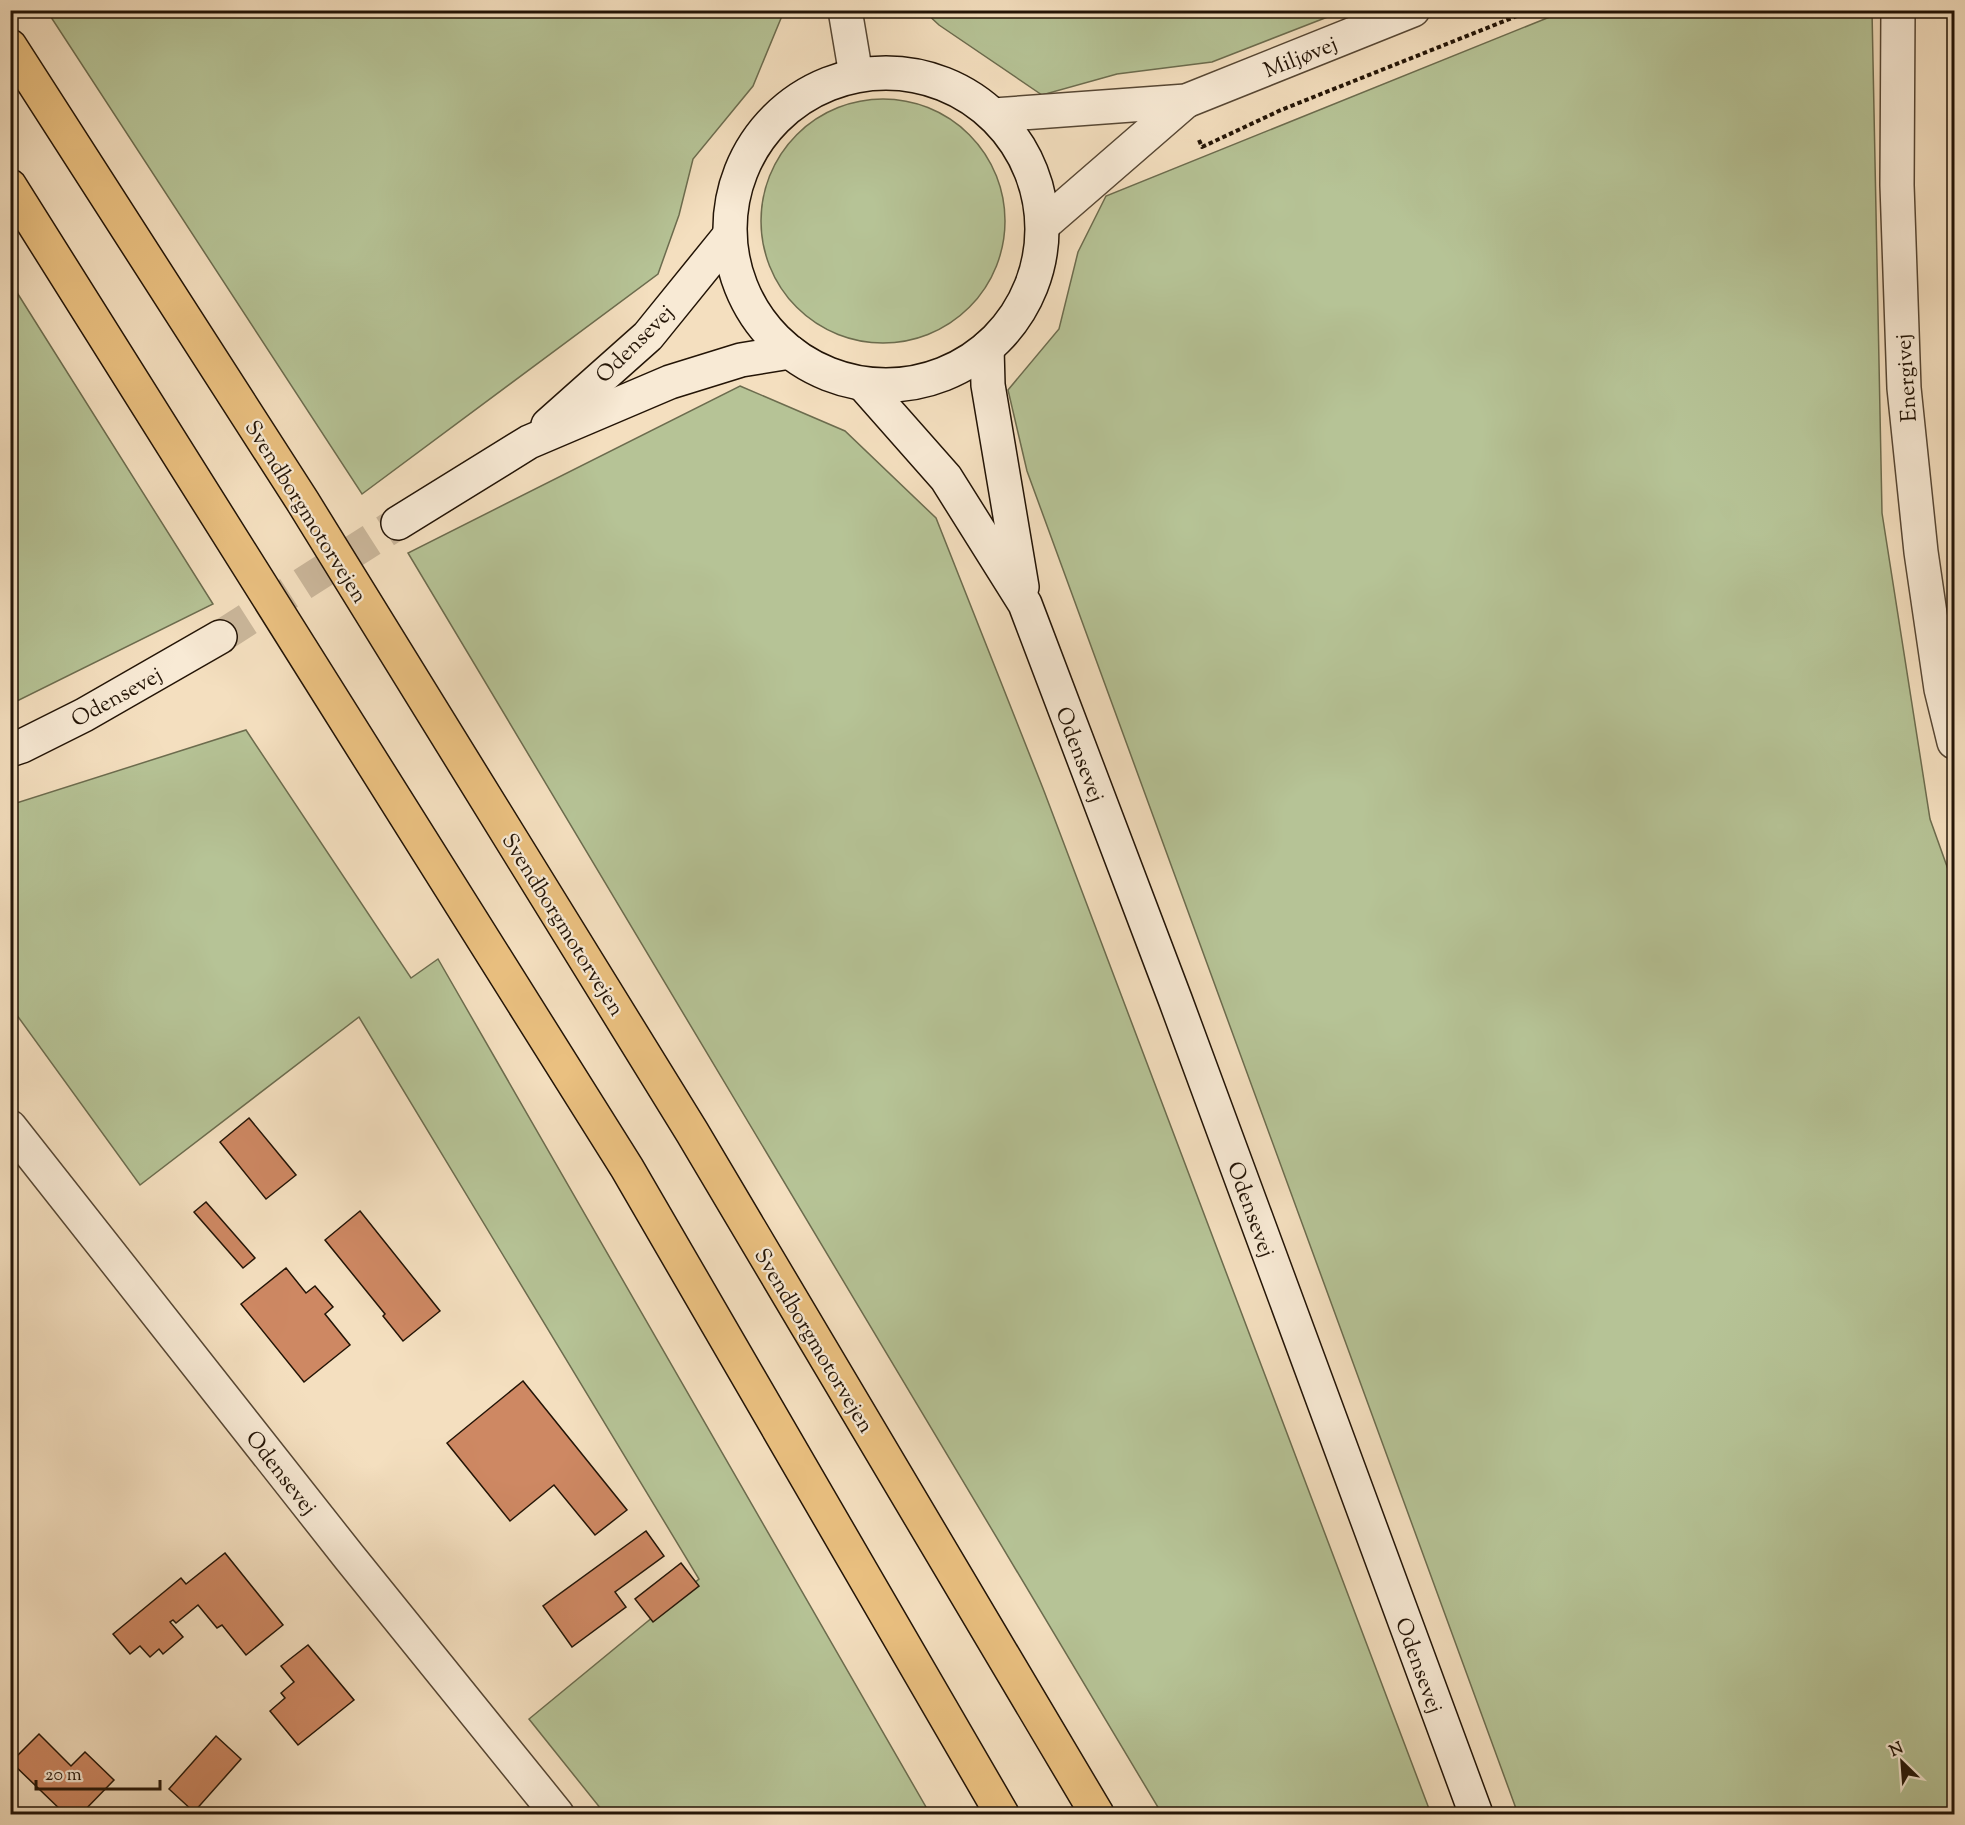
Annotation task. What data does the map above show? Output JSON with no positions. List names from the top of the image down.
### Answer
{
  "streets": {
    "highway": ["Svendborgmotorvejen"],
    "main road": ["Miljøvej", "Odensevej", "Energivej"]
  },
  "scale_bar": "20 m",
  "north": "top left"
}
